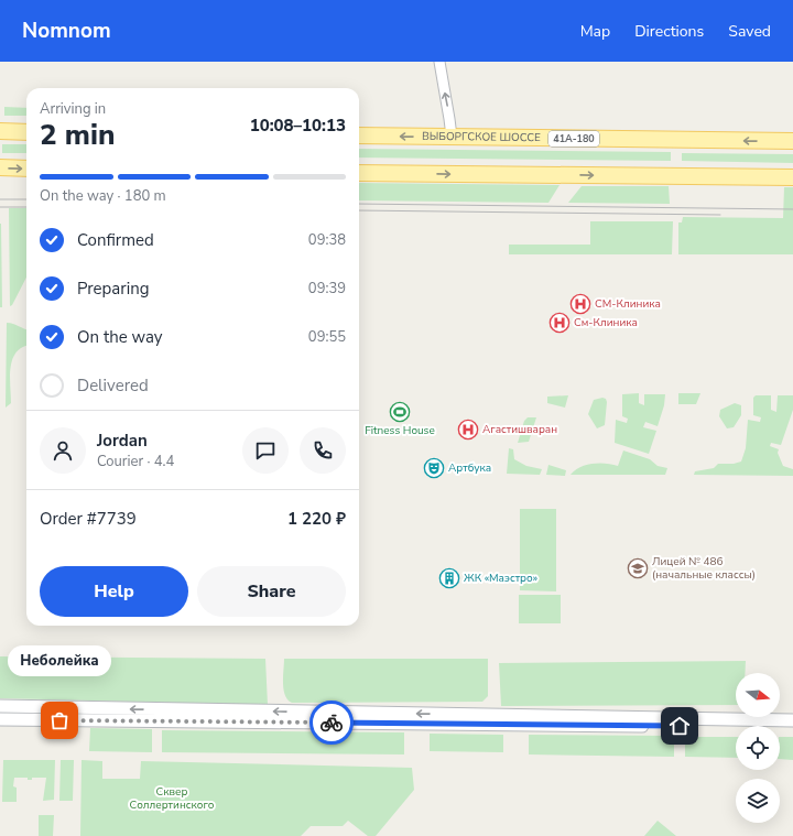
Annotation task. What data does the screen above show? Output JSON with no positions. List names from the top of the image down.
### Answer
{
  "streets": {
    "main road": ["ВЫБОРГСКОЕ ШОССЕ", "41А-180"]
  },
  "parks": ["Сквер Соллертинского"],
  "places": {
    "hospital": ["СМ-Клиника", "См-Клиника", "Агастишваран"],
    "sports": ["Fitness House"],
    "theatre": ["Артбука"],
    "school or university": ["Лицей № 486 (начальные классы)"],
    "building": ["ЖК «Маэстро»"],
    "other": ["Неболейка"]
  },
  "north": "right",
  "page": {
    "header": "Nomnom",
    "nav": ["Map", "Directions", "Saved"],
    "heading": ["2 min", "Arriving in", "10:08–10:13"],
    "panel": [
      "Jordan",
      "Courier · 4.4",
      "Order #7739",
      "1 220 ₽"
    ],
    "bar": "On the way · 180 m",
    "list": [
      ["Confirmed", "09:38"],
      ["Preparing", "09:39"],
      ["On the way", "09:55"],
      "Delivered"
    ],
    "buttons": ["Help", "Share"],
    "bubble": "Неболейка"
  }
}
